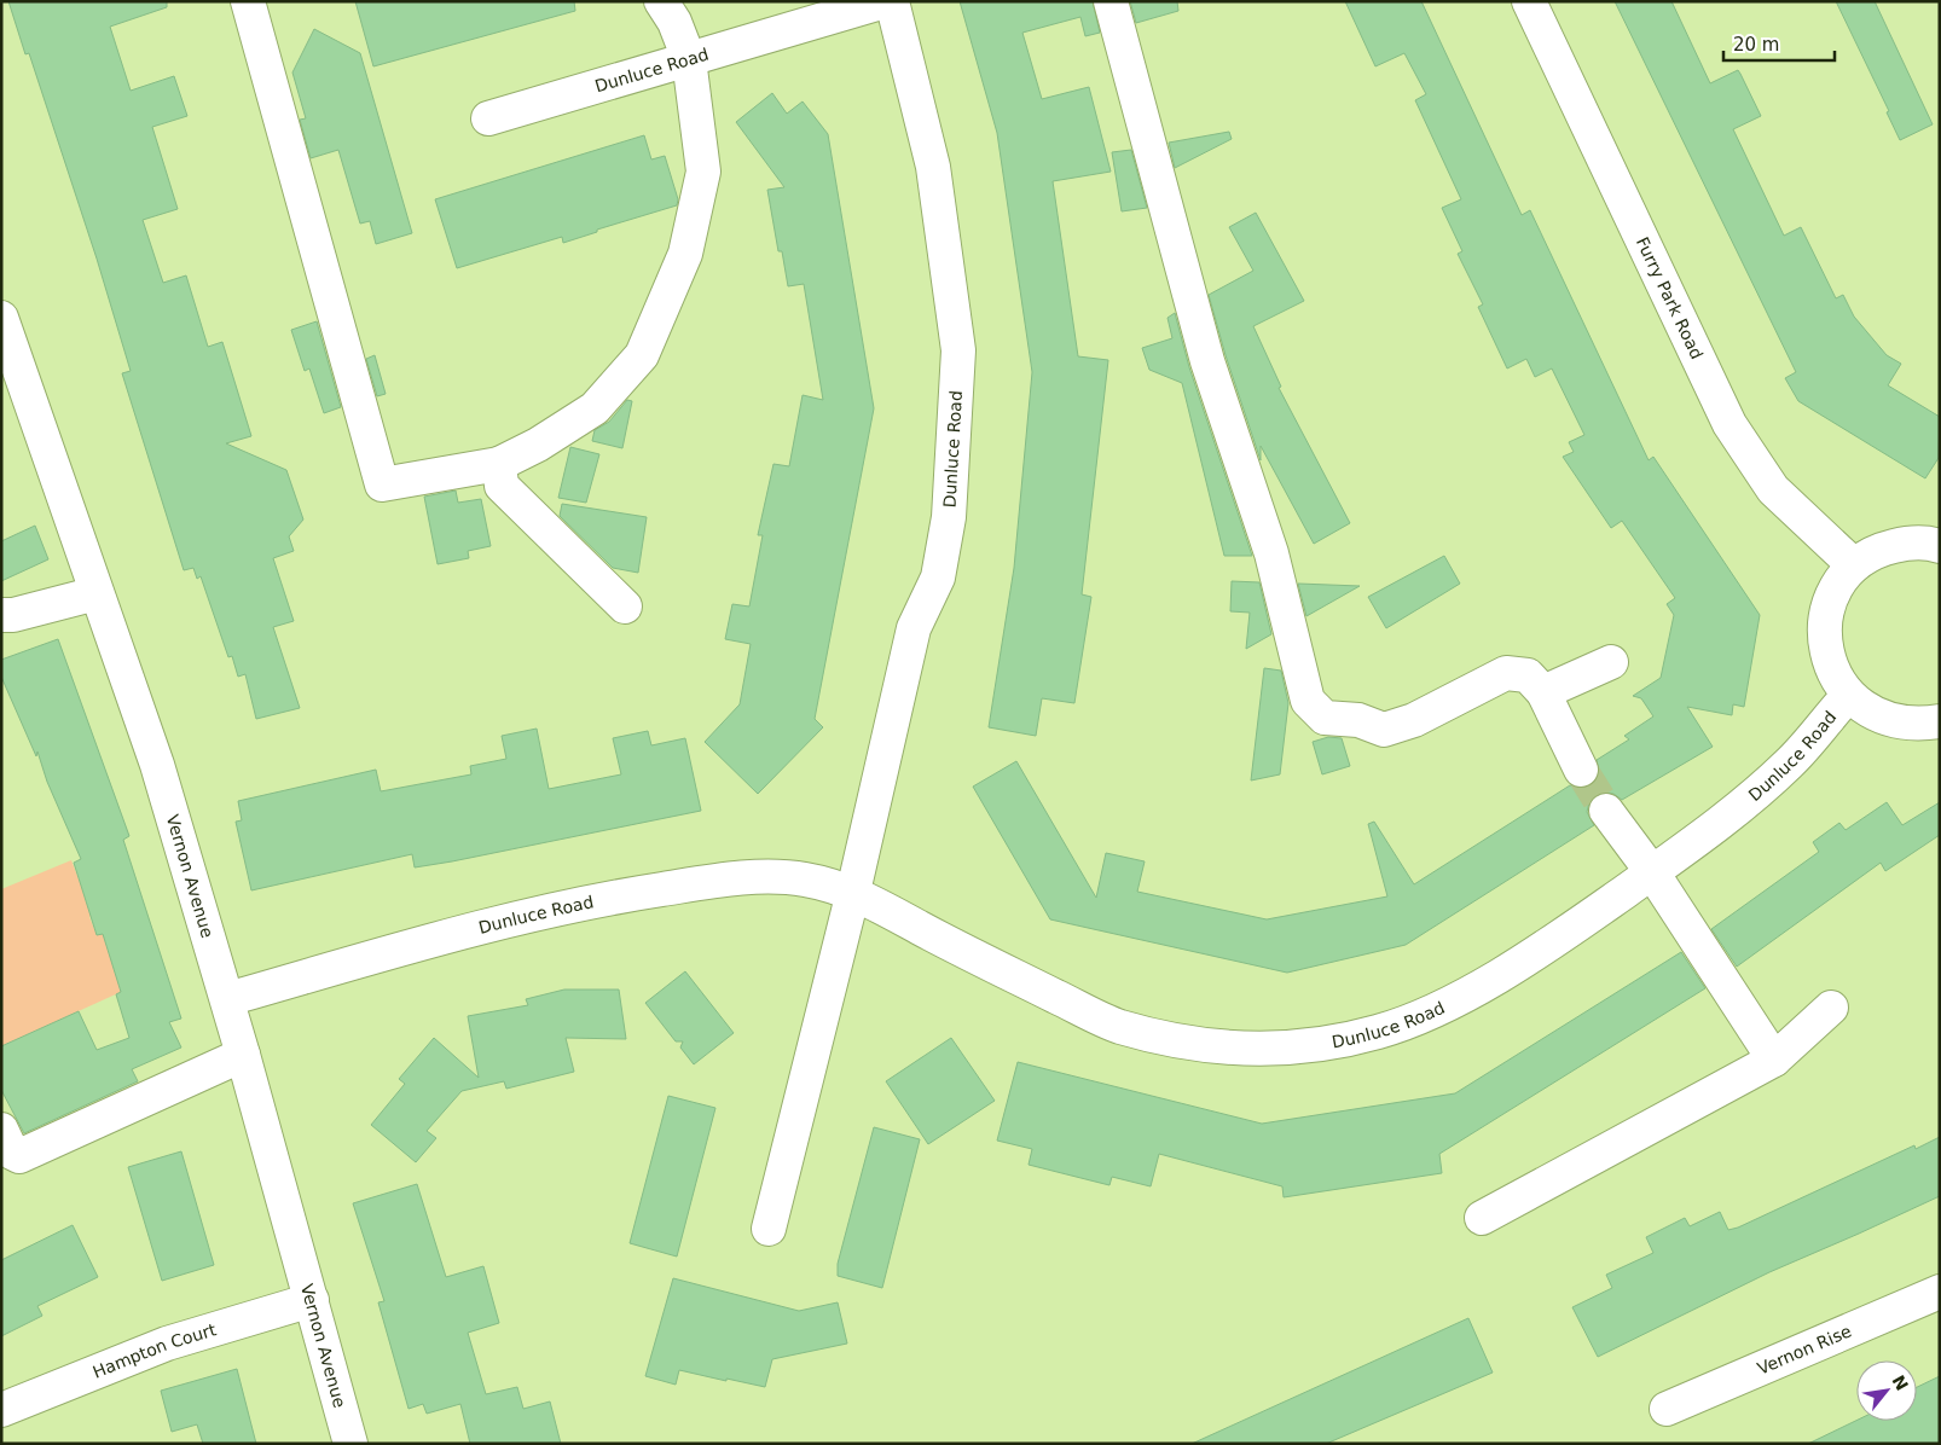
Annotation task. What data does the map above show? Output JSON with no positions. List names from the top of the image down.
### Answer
{
  "streets": {
    "street": [
      "Dunluce Road",
      "Furry Park Road",
      "Vernon Avenue",
      "Vernon Rise",
      "Hampton Court"
    ]
  },
  "crossings": [
    ["Dunluce Road", "Vernon Avenue"],
    ["Vernon Avenue", "Hampton Court"]
  ],
  "scale_bar": "20 m",
  "north": "top right"
}
